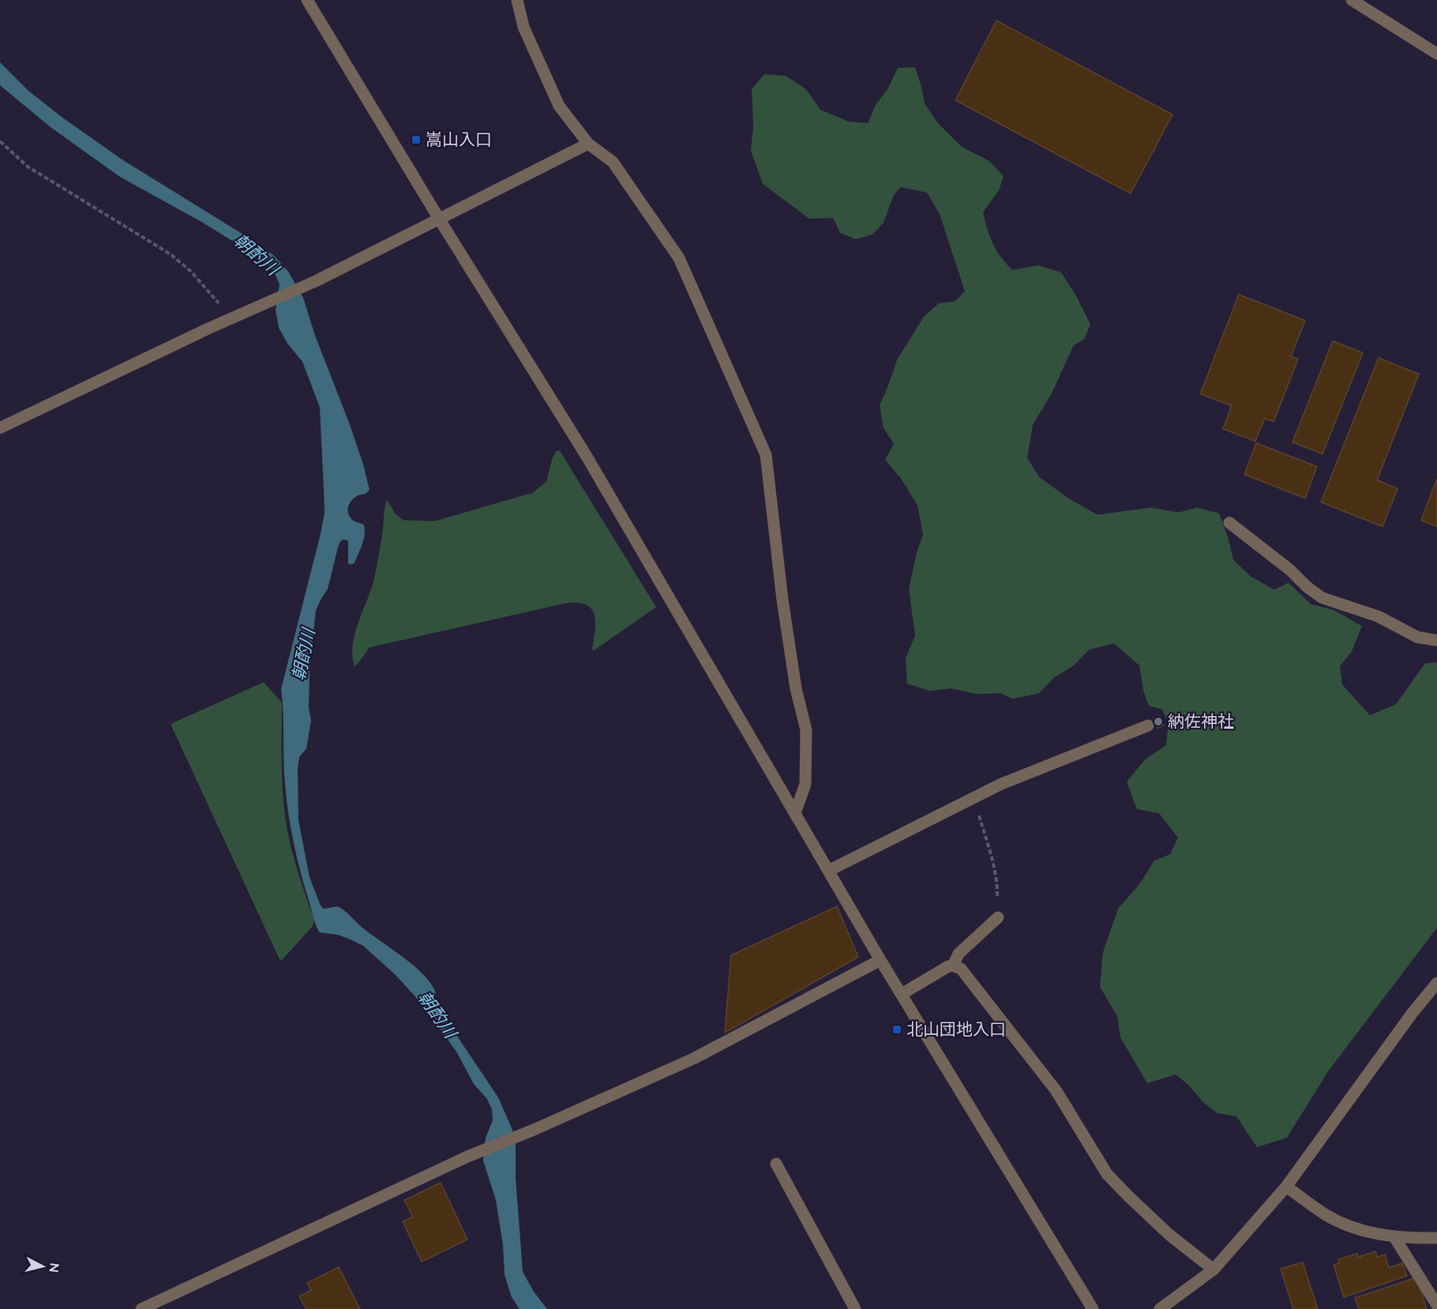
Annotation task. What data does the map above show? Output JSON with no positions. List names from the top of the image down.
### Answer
{
  "water": ["朝酌川"],
  "places": {
    "transit": ["嵩山入口", "北山団地入口"],
    "other": ["納佐神社"]
  },
  "north": "right"
}
